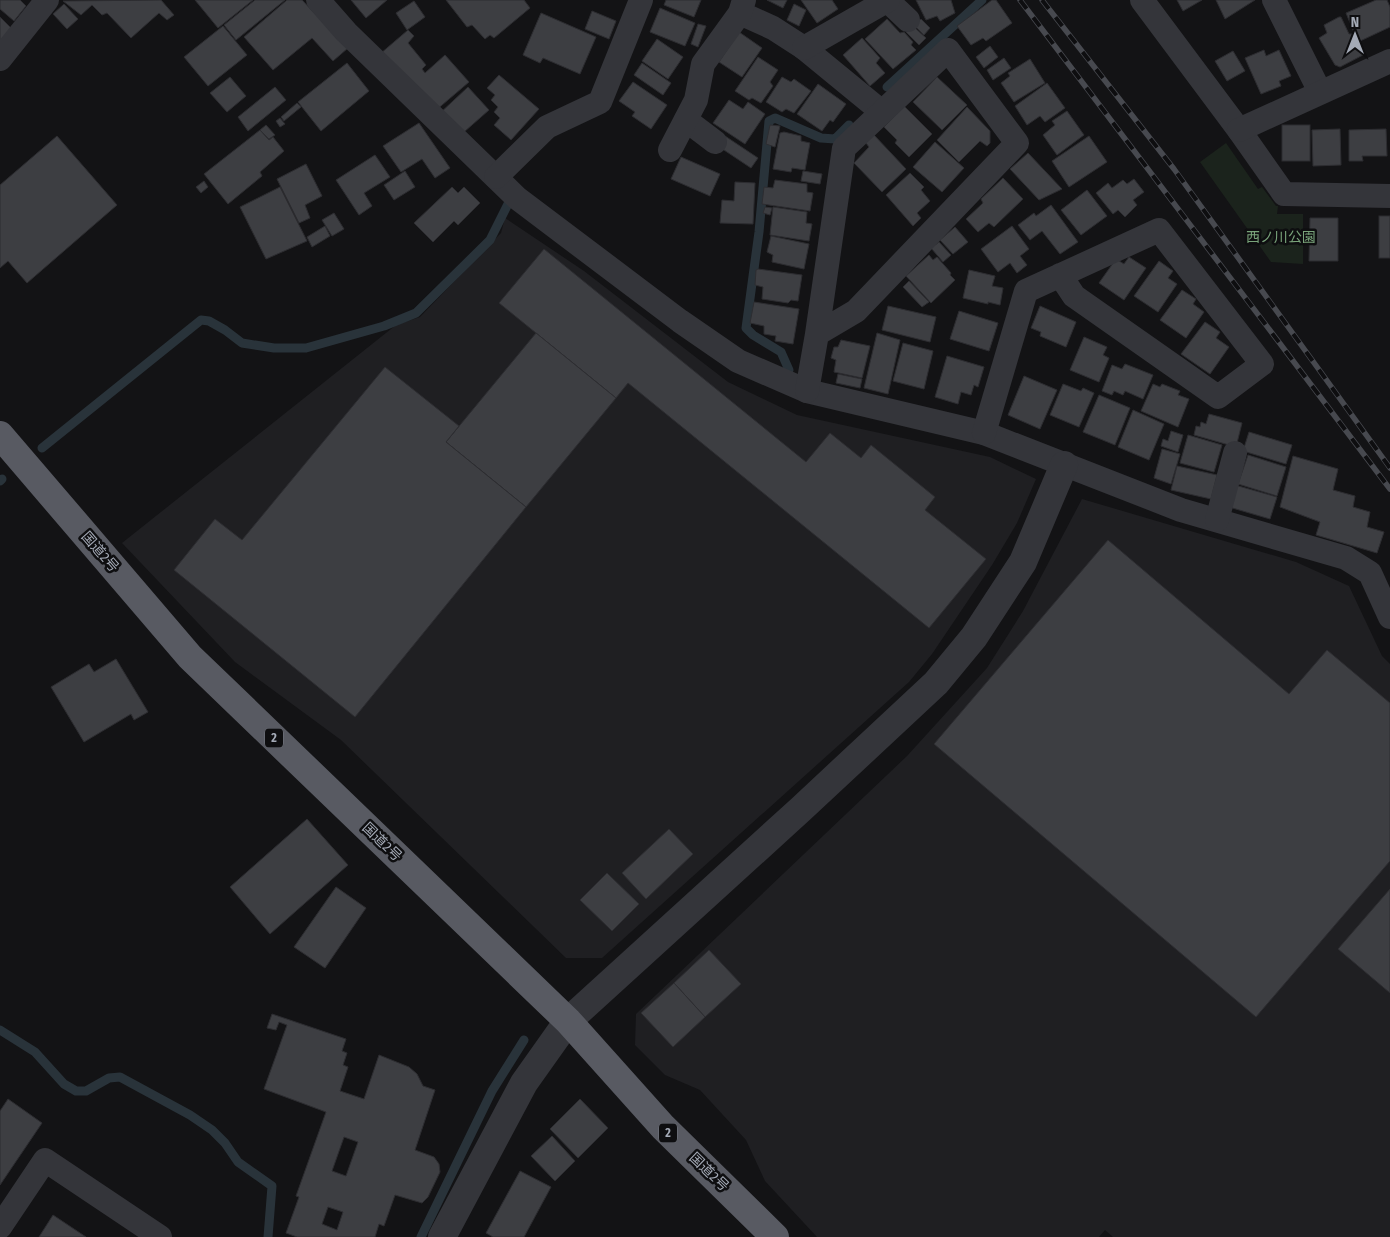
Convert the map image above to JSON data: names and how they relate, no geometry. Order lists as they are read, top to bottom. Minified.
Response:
{"streets":{"highway":["国道2号","2"]},"parks":["西ノ川公園"],"north":"top"}
